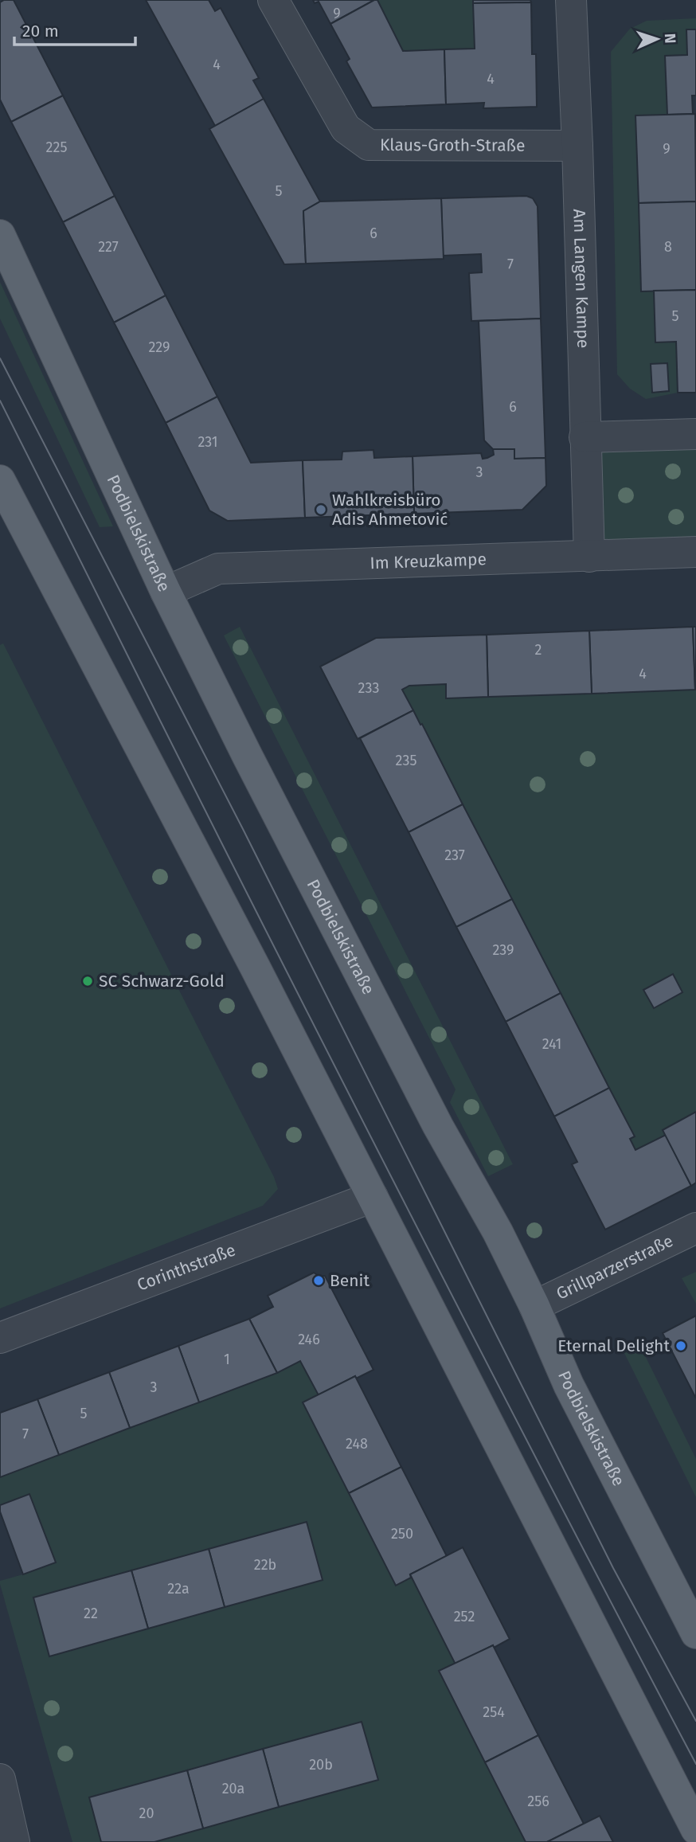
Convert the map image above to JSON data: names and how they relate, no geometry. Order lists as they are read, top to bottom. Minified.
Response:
{"streets":{"main road":["Podbielskistraße"],"street":["Klaus-Groth-Straße","Am Langen Kampe","Im Kreuzkampe","Corinthstraße","Grillparzerstraße"]},"crossings":[["Klaus-Groth-Straße","Am Langen Kampe"],["Am Langen Kampe","Im Kreuzkampe"],["Podbielskistraße","Im Kreuzkampe"],["Podbielskistraße","Grillparzerstraße"]],"places":["Wahlkreisbüro Adis Ahmetović","SC Schwarz-Gold","Benit","Eternal Delight"],"house_numbers":["9","4","4","225","9","5","6","227","8","7","5","229","6","231","3","2","4","233","235","237","239","241","246","1","3","5","7","248","250","22b","22a","22","252","254","20b","20a","256","20"],"scale_bar":"20 m","north":"right"}
